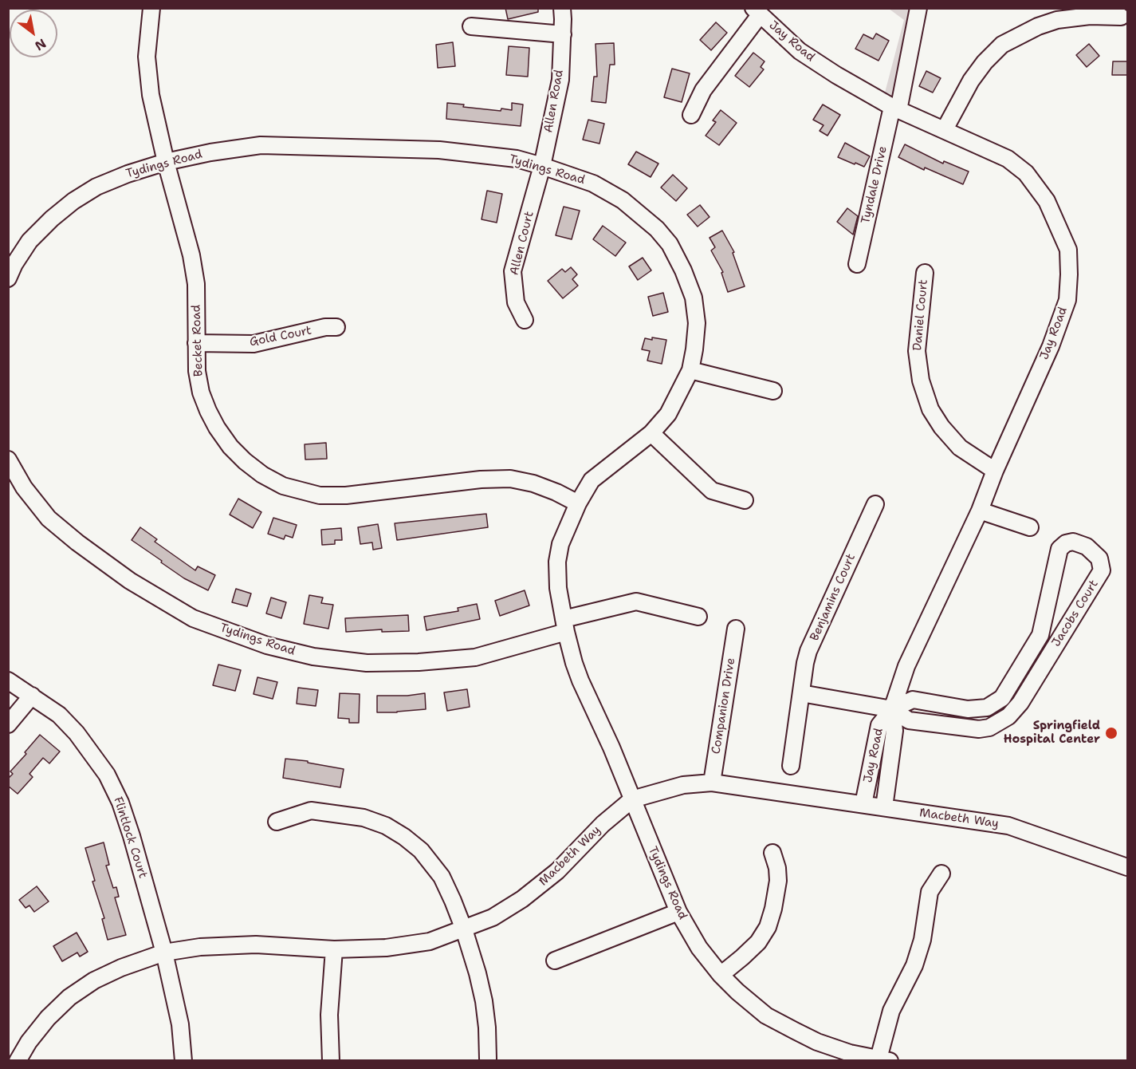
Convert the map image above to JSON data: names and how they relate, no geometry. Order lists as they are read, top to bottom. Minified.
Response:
{"streets":{"street":["Jay Road","Allen Road","Tydings Road","Tyndale Drive","Allen Court","Daniel Court","Gold Court","Becket Road","Benjamins Court","Jacobs Court","Companion Drive","Macbeth Way","Flintlock Court"]},"crossings":[["Jay Road","Tyndale Drive"],["Jay Road","Daniel Court"],["Jay Road","Jacobs Court"],["Jay Road","Macbeth Way"],["Allen Road","Tydings Road"],["Allen Road","Allen Court"],["Tydings Road","Allen Court"],["Tydings Road","Becket Road"],["Tydings Road","Macbeth Way"],["Gold Court","Becket Road"],["Companion Drive","Macbeth Way"],["Macbeth Way","Flintlock Court"]],"places":["Springfield Hospital Center"],"north":"bottom right"}
